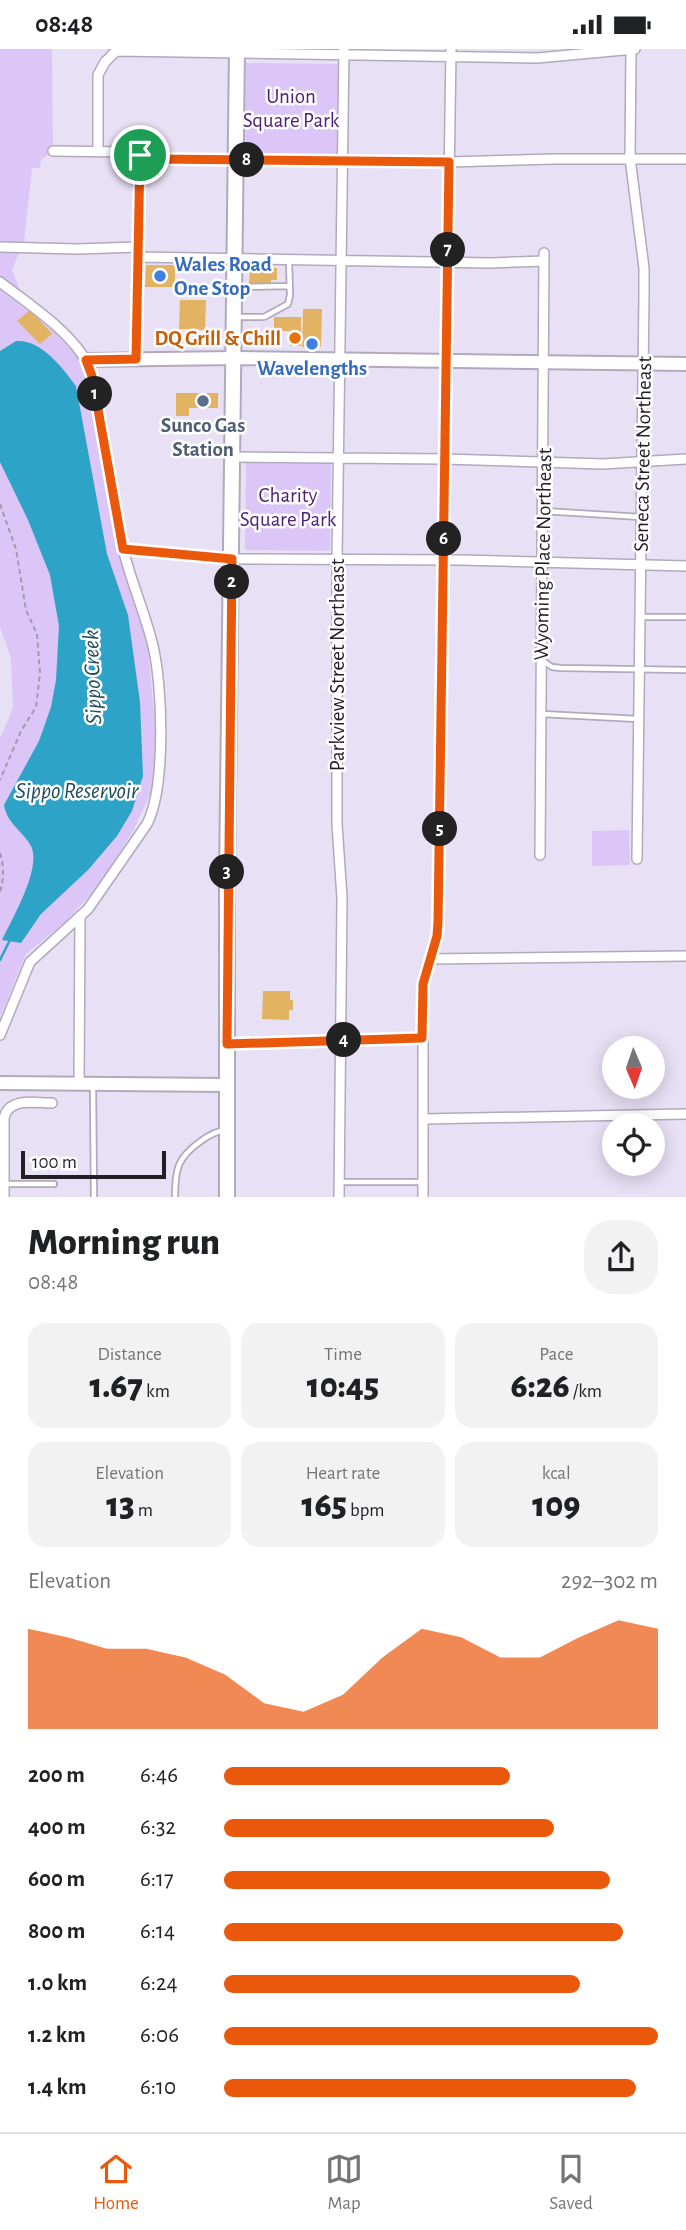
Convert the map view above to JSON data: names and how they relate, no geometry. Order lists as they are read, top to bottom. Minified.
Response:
{"streets":{"street":["Seneca Street Northeast","Wyoming Place Northeast","Parkview Street Northeast"]},"water":["Sippo Creek","Sippo Reservoir"],"parks":["Union Square Park","Charity Square Park"],"places":["Wales Road One Stop","DQ Grill & Chill","Wavelengths","Sunco Gas Station"],"scale_bar":"100 m","north":"bottom","page":{"status":"08:48","pins":["8","7","1","6","2","5","3","4"],"scale":"100 m","heading":["Morning run","08:48"],"stats":[["Distance","1.67 km"],["Time","10:45"],["Pace","6:26 /km"],["Elevation","13 m"],["Heart rate","165 bpm"],["kcal","109"]],"chart":["Elevation","292–302 m"],"list":[{"name":"200 m","note":"6:46"},{"name":"400 m","note":"6:32"},{"name":"600 m","note":"6:17"},{"name":"800 m","note":"6:14"},{"name":"1.0 km","note":"6:24"},{"name":"1.2 km","note":"6:06"},{"name":"1.4 km","note":"6:10"}],"tabs":["Home","Map","Saved"]}}
